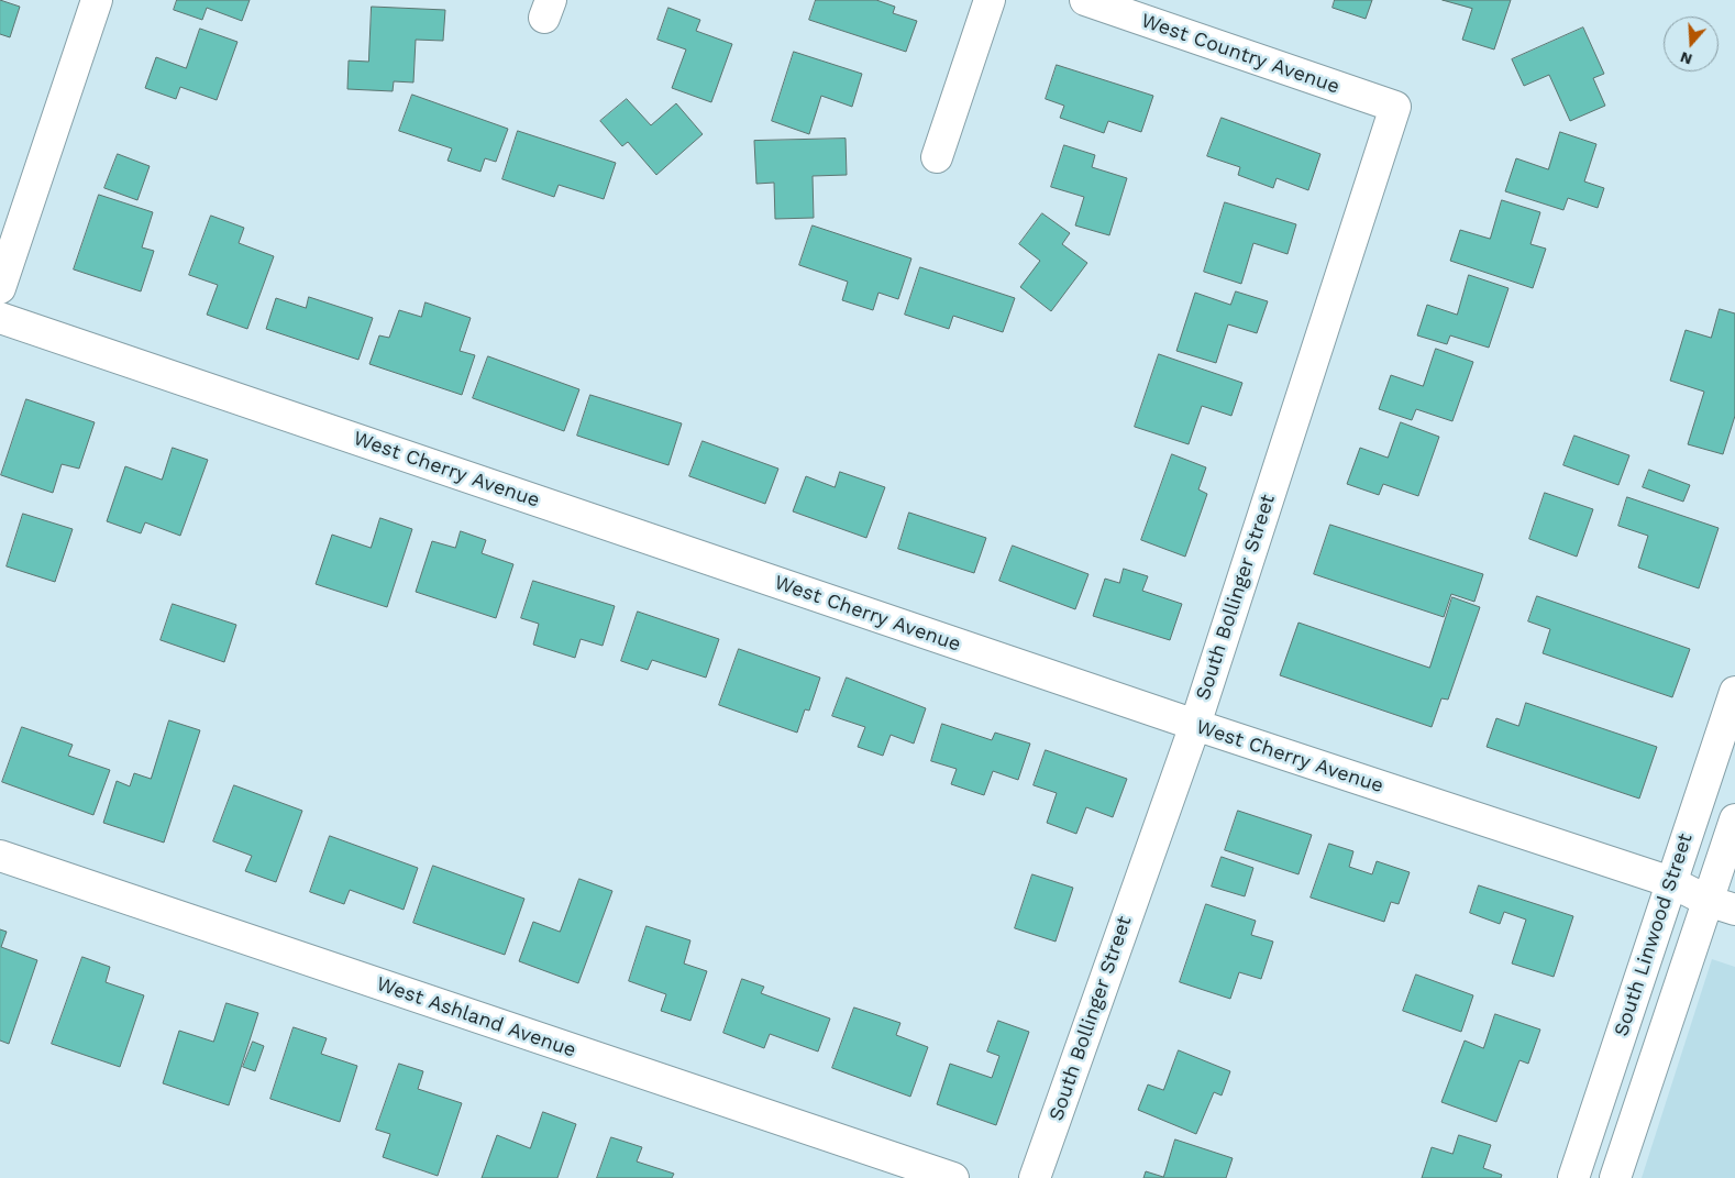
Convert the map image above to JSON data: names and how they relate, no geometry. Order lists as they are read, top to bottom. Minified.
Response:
{"streets":{"street":["West Country Avenue","West Cherry Avenue","South Bollinger Street","South Linwood Street","West Ashland Avenue"]},"crossings":[["West Country Avenue","South Bollinger Street"],["West Cherry Avenue","South Bollinger Street"],["West Cherry Avenue","South Linwood Street"]],"north":"bottom"}
